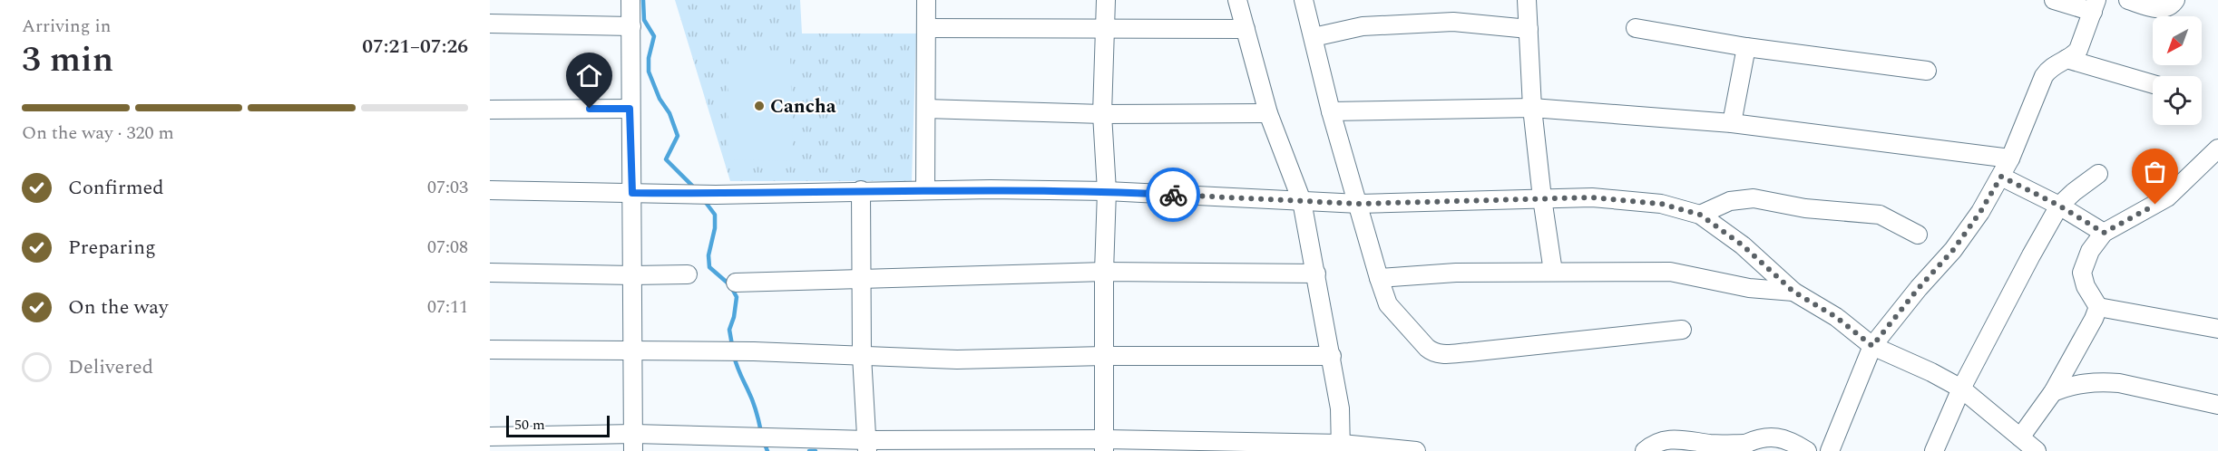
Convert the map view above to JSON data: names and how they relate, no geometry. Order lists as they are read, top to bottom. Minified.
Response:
{"places":["Cancha"],"scale_bar":"50 m","north":"bottom left","page":{"heading":["3 min","Arriving in","07:21–07:26"],"bar":"On the way · 320 m","list":[["Confirmed","07:03"],["Preparing","07:08"],["On the way","07:11"],"Delivered"],"scale":"50 m"}}
